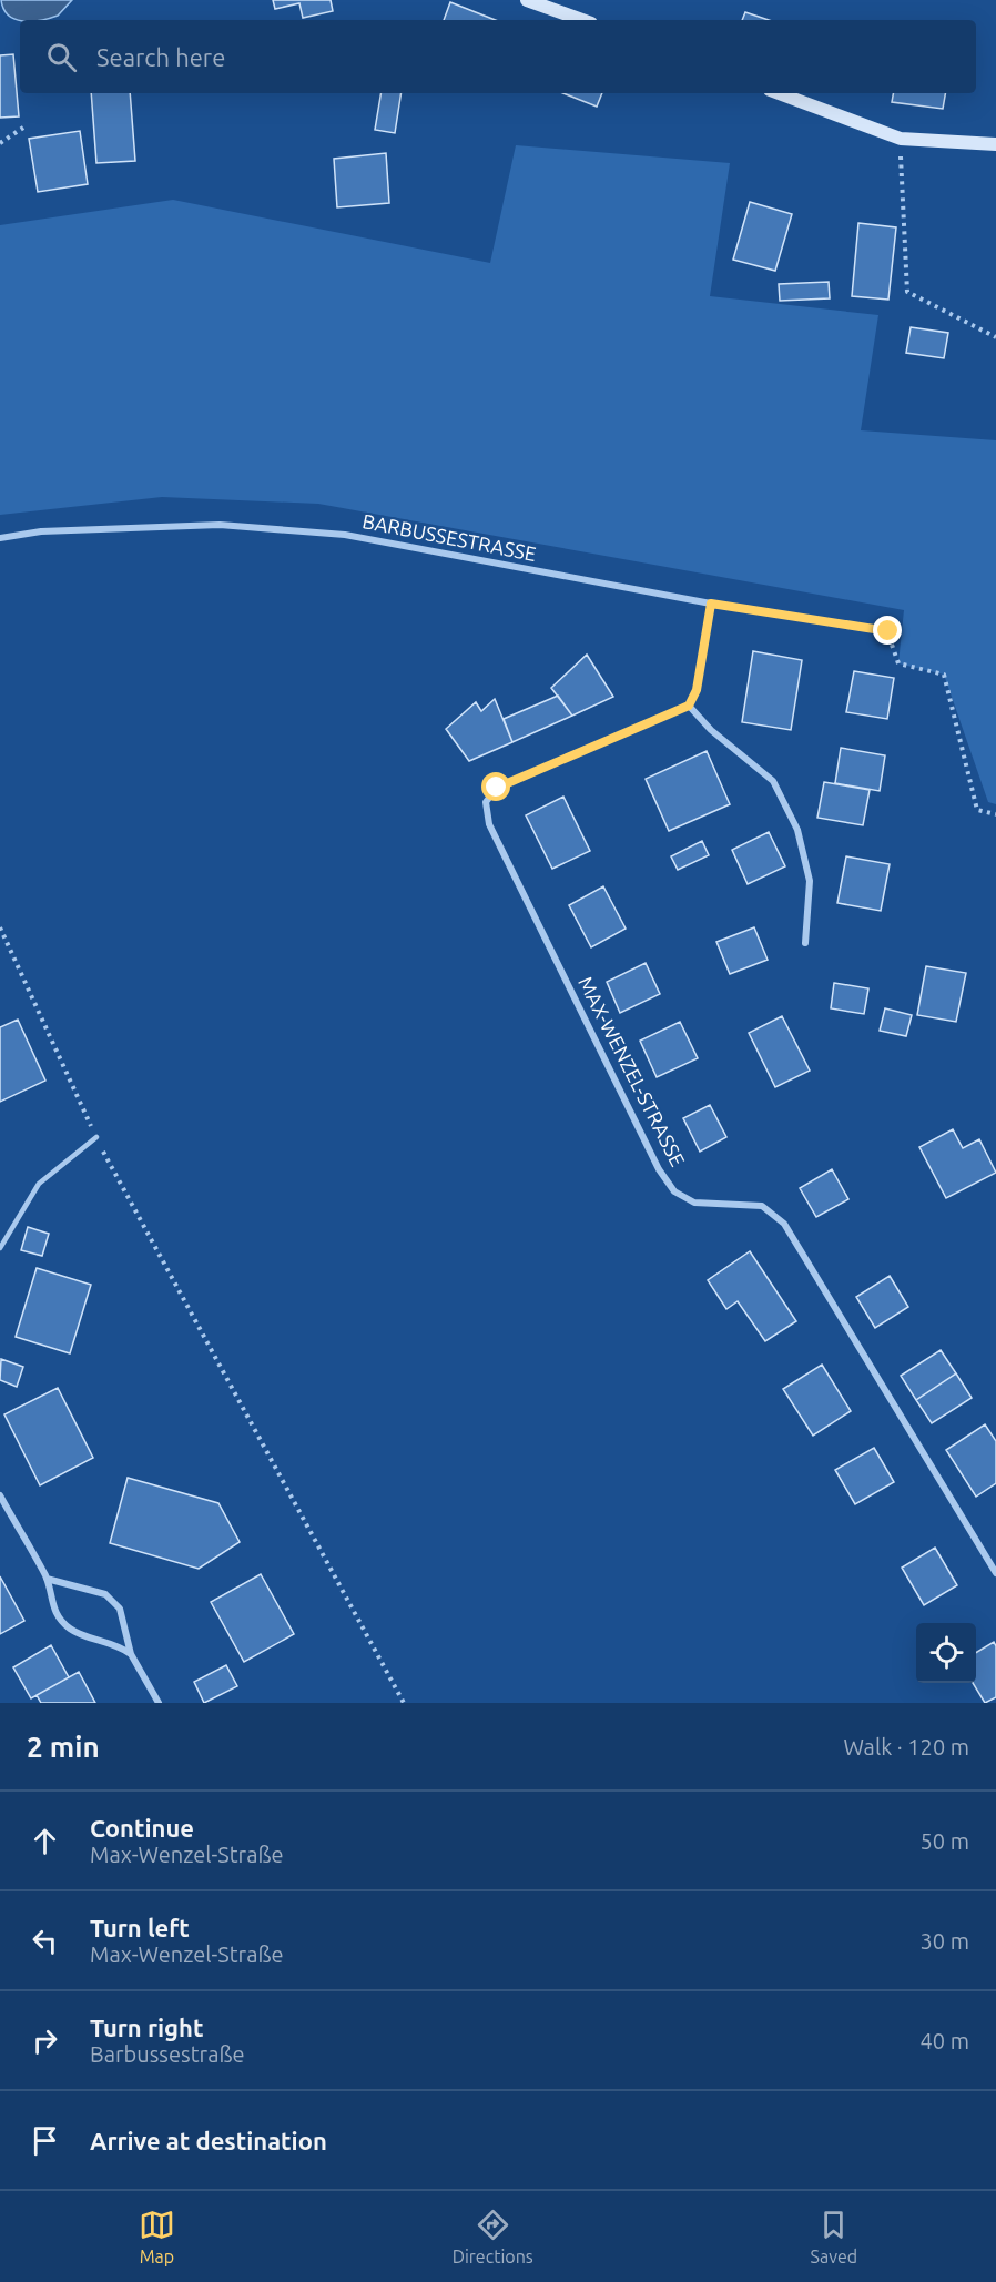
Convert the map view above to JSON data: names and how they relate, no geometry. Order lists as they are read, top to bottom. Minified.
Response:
{"streets":{"street":["BARBUSSESTRASSE","MAX-WENZEL-STRASSE"]},"page":{"search":"Search here","heading":["2 min","Walk · 120 m"],"list":[["Continue","Max-Wenzel-Straße","50 m"],["Turn left","Max-Wenzel-Straße","30 m"],["Turn right","Barbussestraße","40 m"],"Arrive at destination"],"nav":["Map","Directions","Saved"]}}
